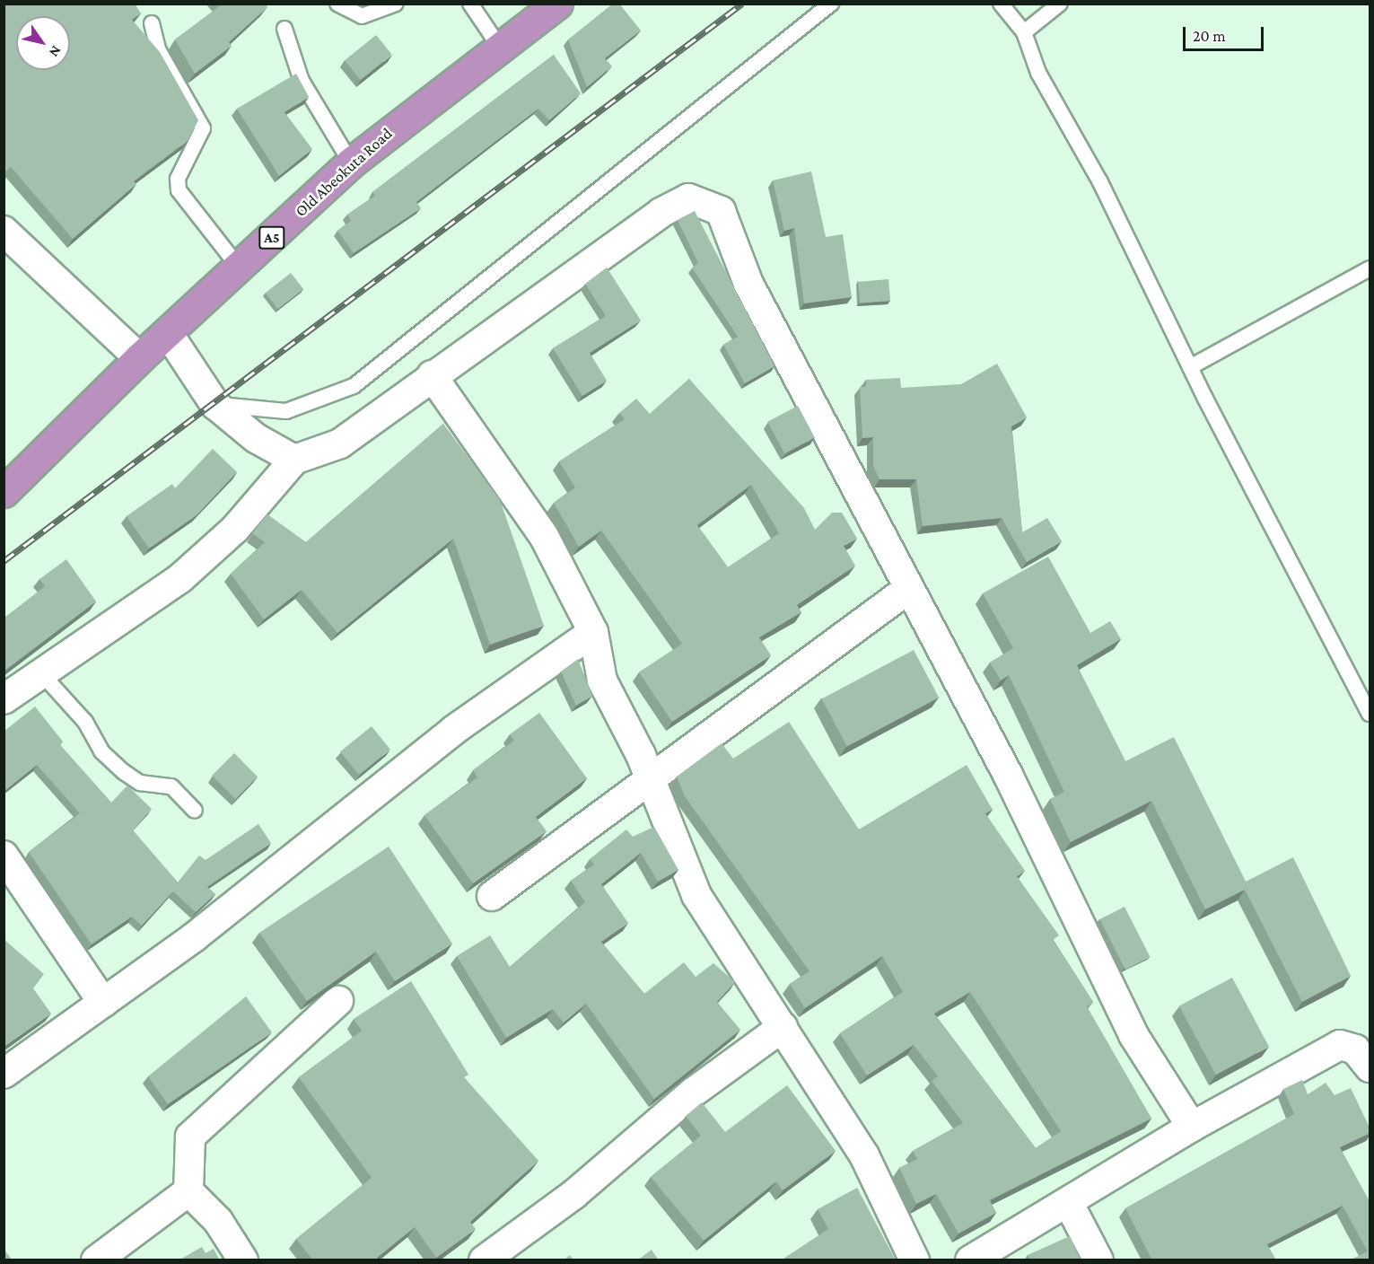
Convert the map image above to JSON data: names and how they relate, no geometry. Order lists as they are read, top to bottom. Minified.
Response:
{"streets":{"highway":["Old Abeokuta Road","A5"]},"scale_bar":"20 m","north":"bottom right"}
